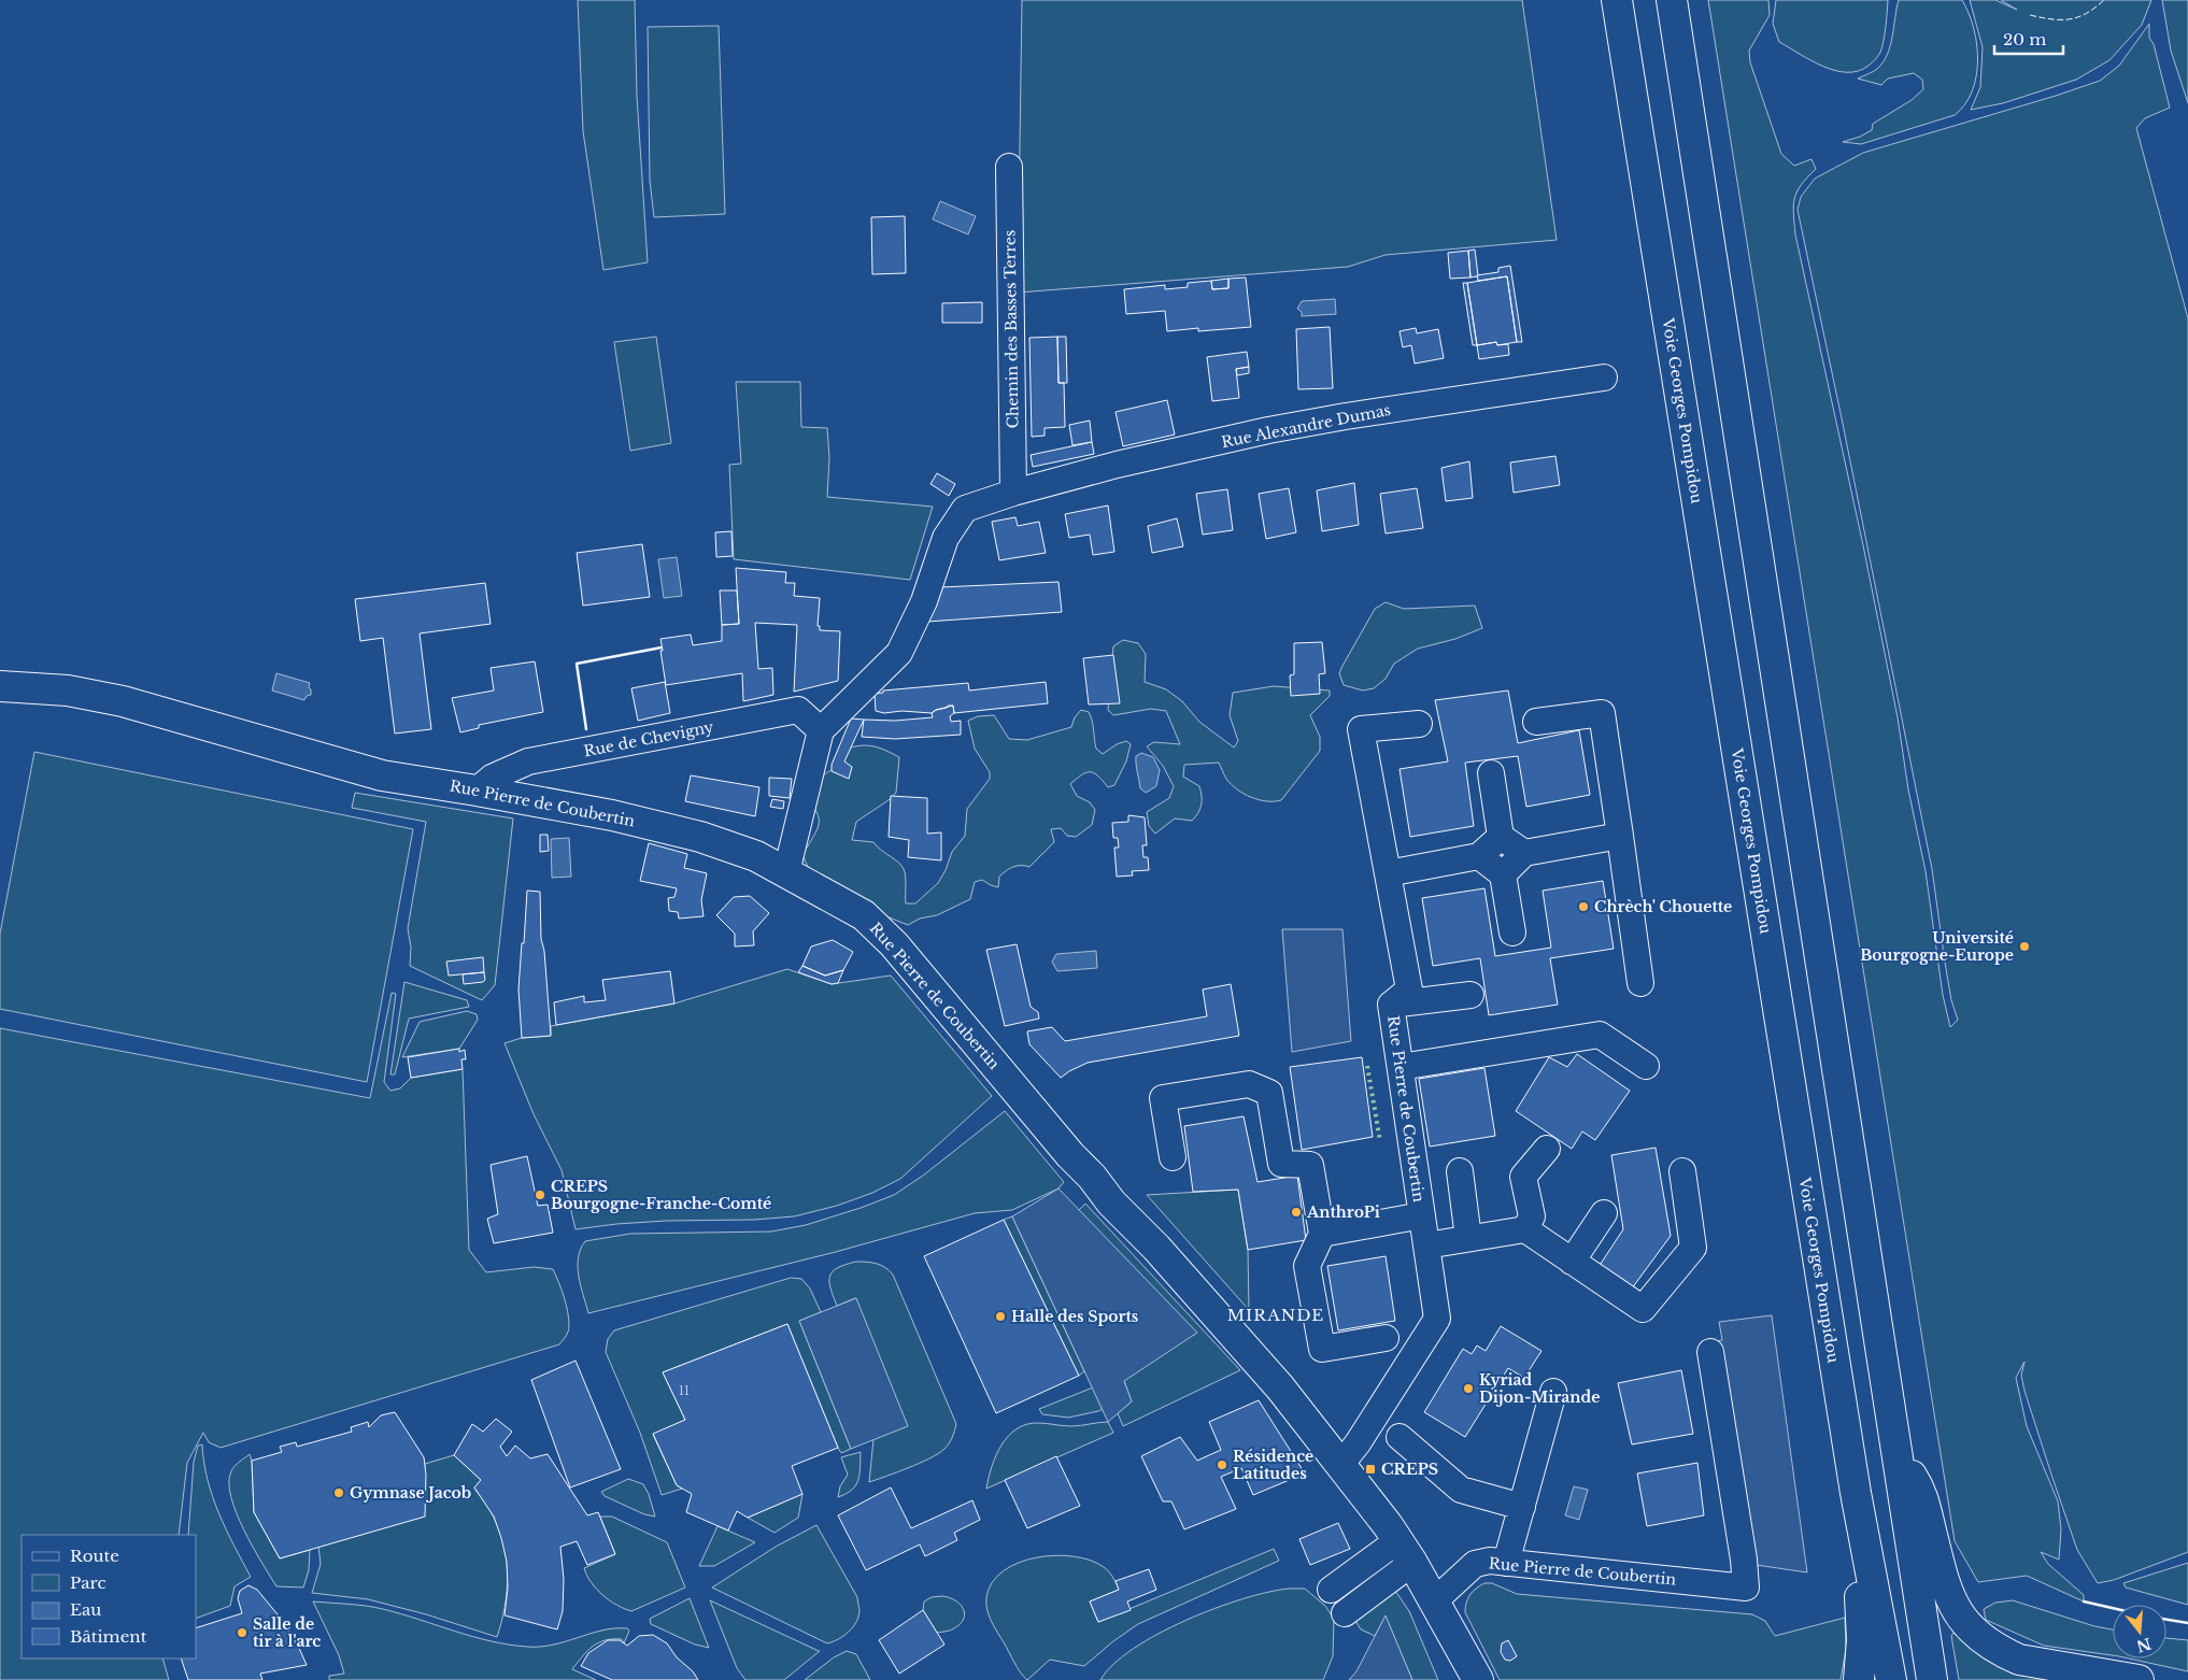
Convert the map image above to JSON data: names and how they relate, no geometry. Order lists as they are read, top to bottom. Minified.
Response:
{"streets":{"main road":["Voie Georges Pompidou","Rue Pierre de Coubertin"],"street":["Chemin des Basses Terres","Rue Alexandre Dumas","Rue de Chevigny"]},"crossings":[["Chemin des Basses Terres","Rue Alexandre Dumas"],["Rue Alexandre Dumas","Rue de Chevigny"],["Rue de Chevigny","Rue Pierre de Coubertin"]],"districts":["MIRANDE"],"places":{"other":["Chrèch' Chouette","Université Bourgogne-Europe","CREPS Bourgogne-Franche-Comté","AnthroPi","Halle des Sports","Kyriad Dijon-Mirande","Résidence Latitudes","Gymnase Jacob","Salle de tir à l'arc"],"transit":["CREPS"]},"house_numbers":["11"],"legend":["Route","Parc","Eau","Bâtiment"],"scale_bar":"20 m","north":"bottom"}
